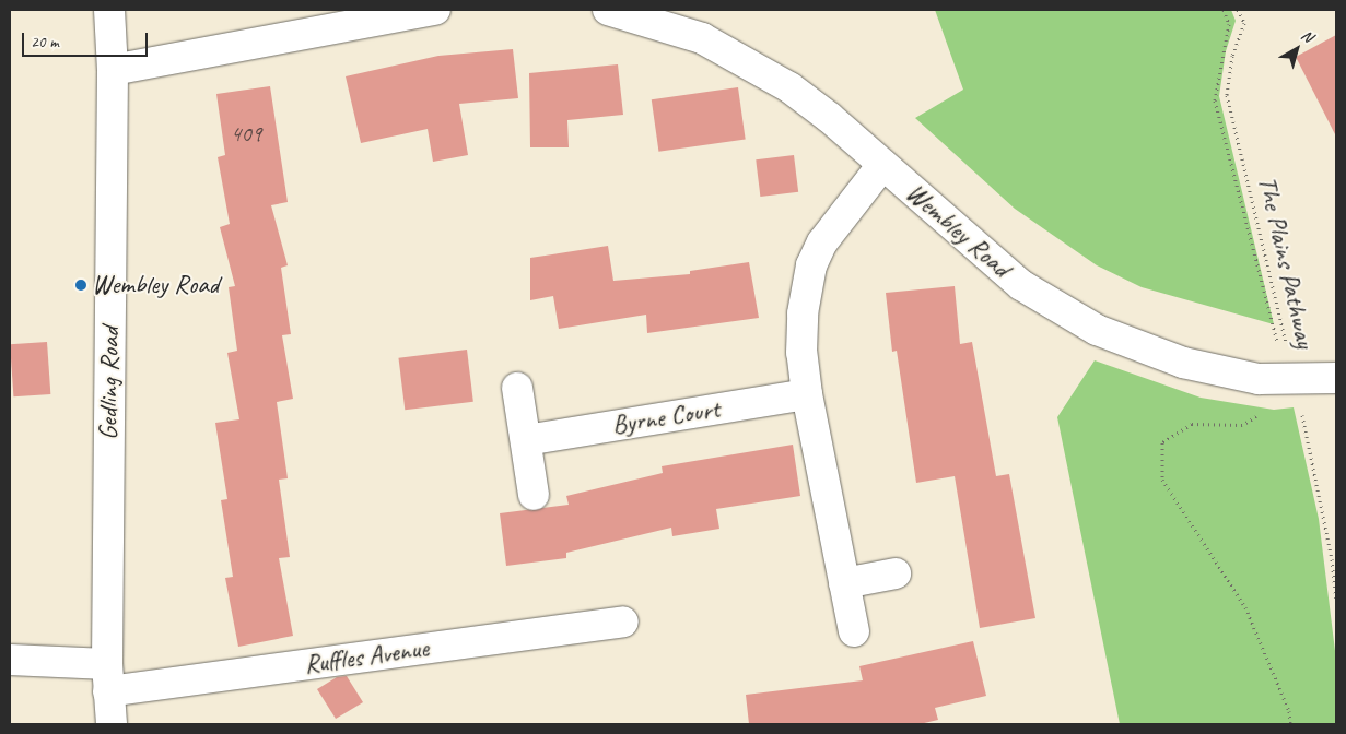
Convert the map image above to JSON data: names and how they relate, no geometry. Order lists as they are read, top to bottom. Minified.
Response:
{"streets":{"street":["Wembley Road","Gedling Road","Byrne Court","Ruffles Avenue"],"path":["The Plains Pathway"]},"crossings":[["Gedling Road","Ruffles Avenue"]],"places":["Wembley Road"],"house_numbers":["409"],"scale_bar":"20 m","north":"top right"}
